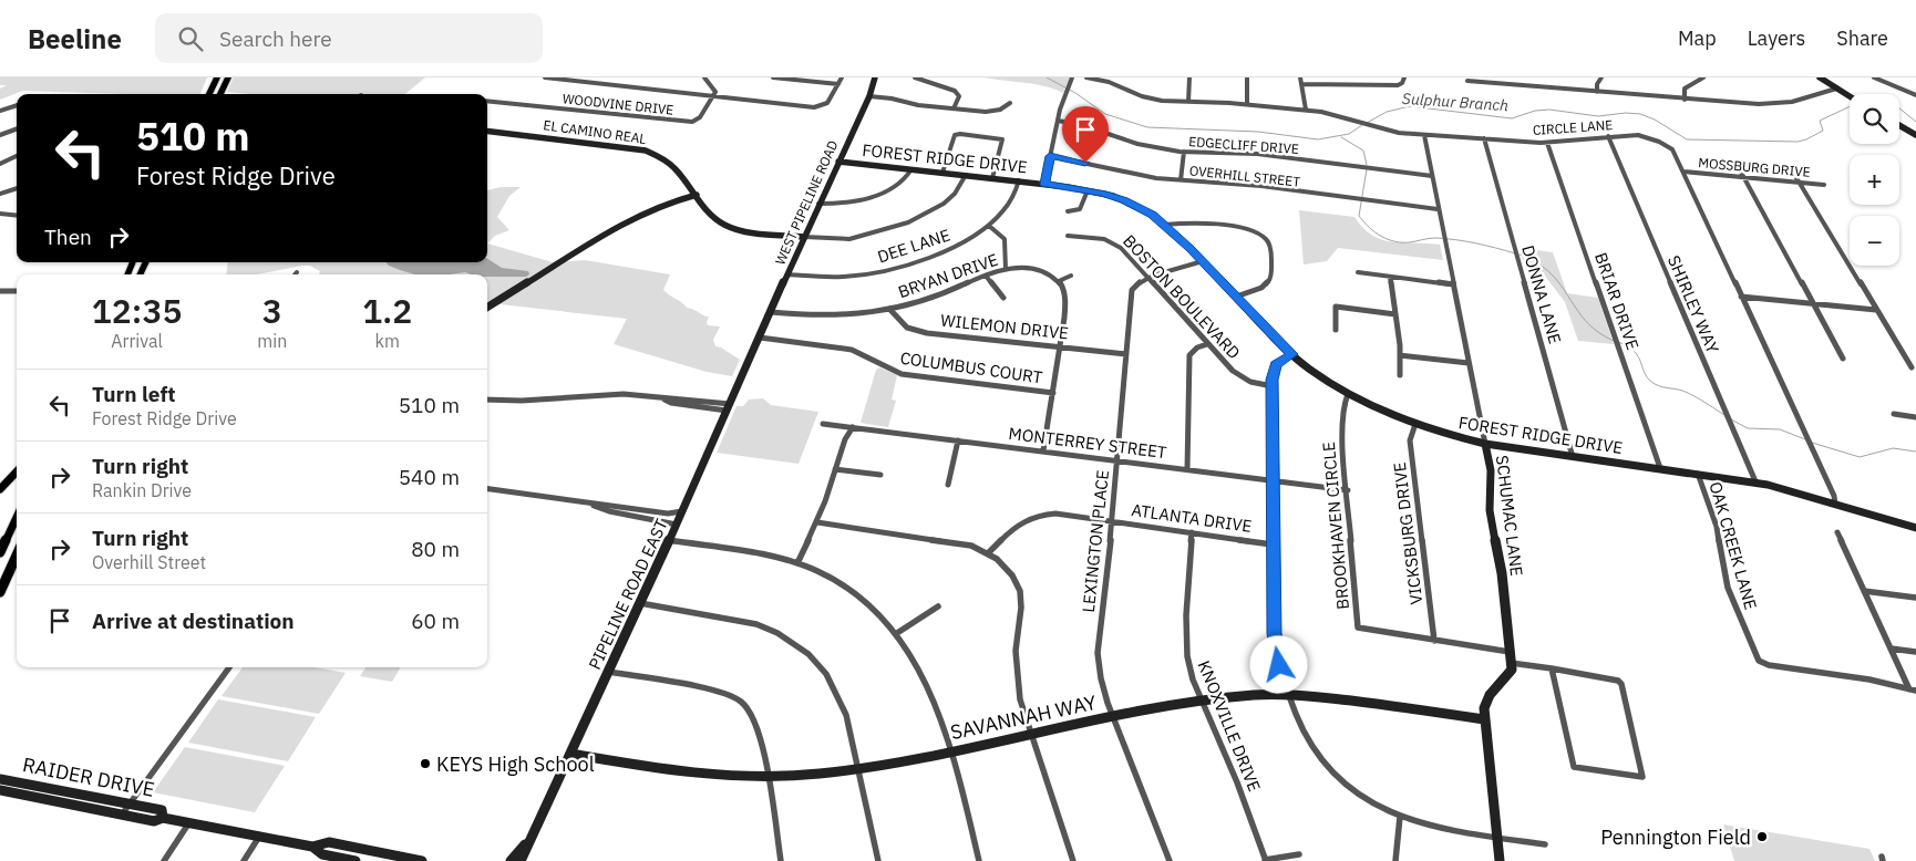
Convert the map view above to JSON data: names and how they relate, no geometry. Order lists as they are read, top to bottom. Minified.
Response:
{"streets":{"main road":["EL CAMINO REAL","FOREST RIDGE DRIVE","WEST PIPELINE ROAD","SCHUMAC LANE","PIPELINE ROAD EAST","SAVANNAH WAY","RAIDER DRIVE"],"street":["WOODVINE DRIVE","CIRCLE LANE","EDGECLIFF DRIVE","MOSSBURG DRIVE","OVERHILL STREET","DEE LANE","BRYAN DRIVE","DONNA LANE","BOSTON BOULEVARD","BRIAR DRIVE","SHIRLEY WAY","WILEMON DRIVE","COLUMBUS COURT","MONTERREY STREET","ATLANTA DRIVE","BROOKHAVEN CIRCLE","VICKSBURG DRIVE","LEXINGTON PLACE","OAK CREEK LANE","KNOXVILLE DRIVE"]},"crossings":[["CIRCLE LANE","FOREST RIDGE DRIVE"],["CIRCLE LANE","MOSSBURG DRIVE"],["CIRCLE LANE","DONNA LANE"],["CIRCLE LANE","BRIAR DRIVE"],["CIRCLE LANE","SHIRLEY WAY"],["CIRCLE LANE","SCHUMAC LANE"],["EL CAMINO REAL","WEST PIPELINE ROAD"],["EDGECLIFF DRIVE","SCHUMAC LANE"],["FOREST RIDGE DRIVE","WEST PIPELINE ROAD"],["FOREST RIDGE DRIVE","DEE LANE"],["FOREST RIDGE DRIVE","DONNA LANE"],["FOREST RIDGE DRIVE","BRIAR DRIVE"],["FOREST RIDGE DRIVE","SHIRLEY WAY"],["FOREST RIDGE DRIVE","SCHUMAC LANE"],["FOREST RIDGE DRIVE","BROOKHAVEN CIRCLE"],["FOREST RIDGE DRIVE","VICKSBURG DRIVE"],["FOREST RIDGE DRIVE","LEXINGTON PLACE"],["FOREST RIDGE DRIVE","OAK CREEK LANE"],["OVERHILL STREET","SCHUMAC LANE"],["WEST PIPELINE ROAD","DEE LANE"],["WEST PIPELINE ROAD","BRYAN DRIVE"],["WEST PIPELINE ROAD","COLUMBUS COURT"],["WEST PIPELINE ROAD","PIPELINE ROAD EAST"],["BRYAN DRIVE","WILEMON DRIVE"],["BOSTON BOULEVARD","LEXINGTON PLACE"],["WILEMON DRIVE","LEXINGTON PLACE"],["COLUMBUS COURT","PIPELINE ROAD EAST"],["MONTERREY STREET","BROOKHAVEN CIRCLE"],["MONTERREY STREET","LEXINGTON PLACE"],["ATLANTA DRIVE","LEXINGTON PLACE"],["ATLANTA DRIVE","KNOXVILLE DRIVE"],["BROOKHAVEN CIRCLE","VICKSBURG DRIVE"],["LEXINGTON PLACE","SAVANNAH WAY"],["PIPELINE ROAD EAST","SAVANNAH WAY"],["SAVANNAH WAY","KNOXVILLE DRIVE"]],"water":["Sulphur Branch"],"places":["KEYS High School","Pennington Field"],"page":{"header":"Beeline","search":"Search here","nav":["Map","Layers","Share"],"map_buttons":["+","−"],"turn":["510 m","Forest Ridge Drive"],"then":"Then","eta":["12:35","Arrival","3","min","1.2","km"],"list":[{"name":"Turn left","note":"Forest Ridge Drive","value":"510 m"},{"name":"Turn right","note":"Rankin Drive","value":"540 m"},{"name":"Turn right","note":"Overhill Street","value":"80 m"},{"name":"Arrive at destination","value":"60 m"}]}}
